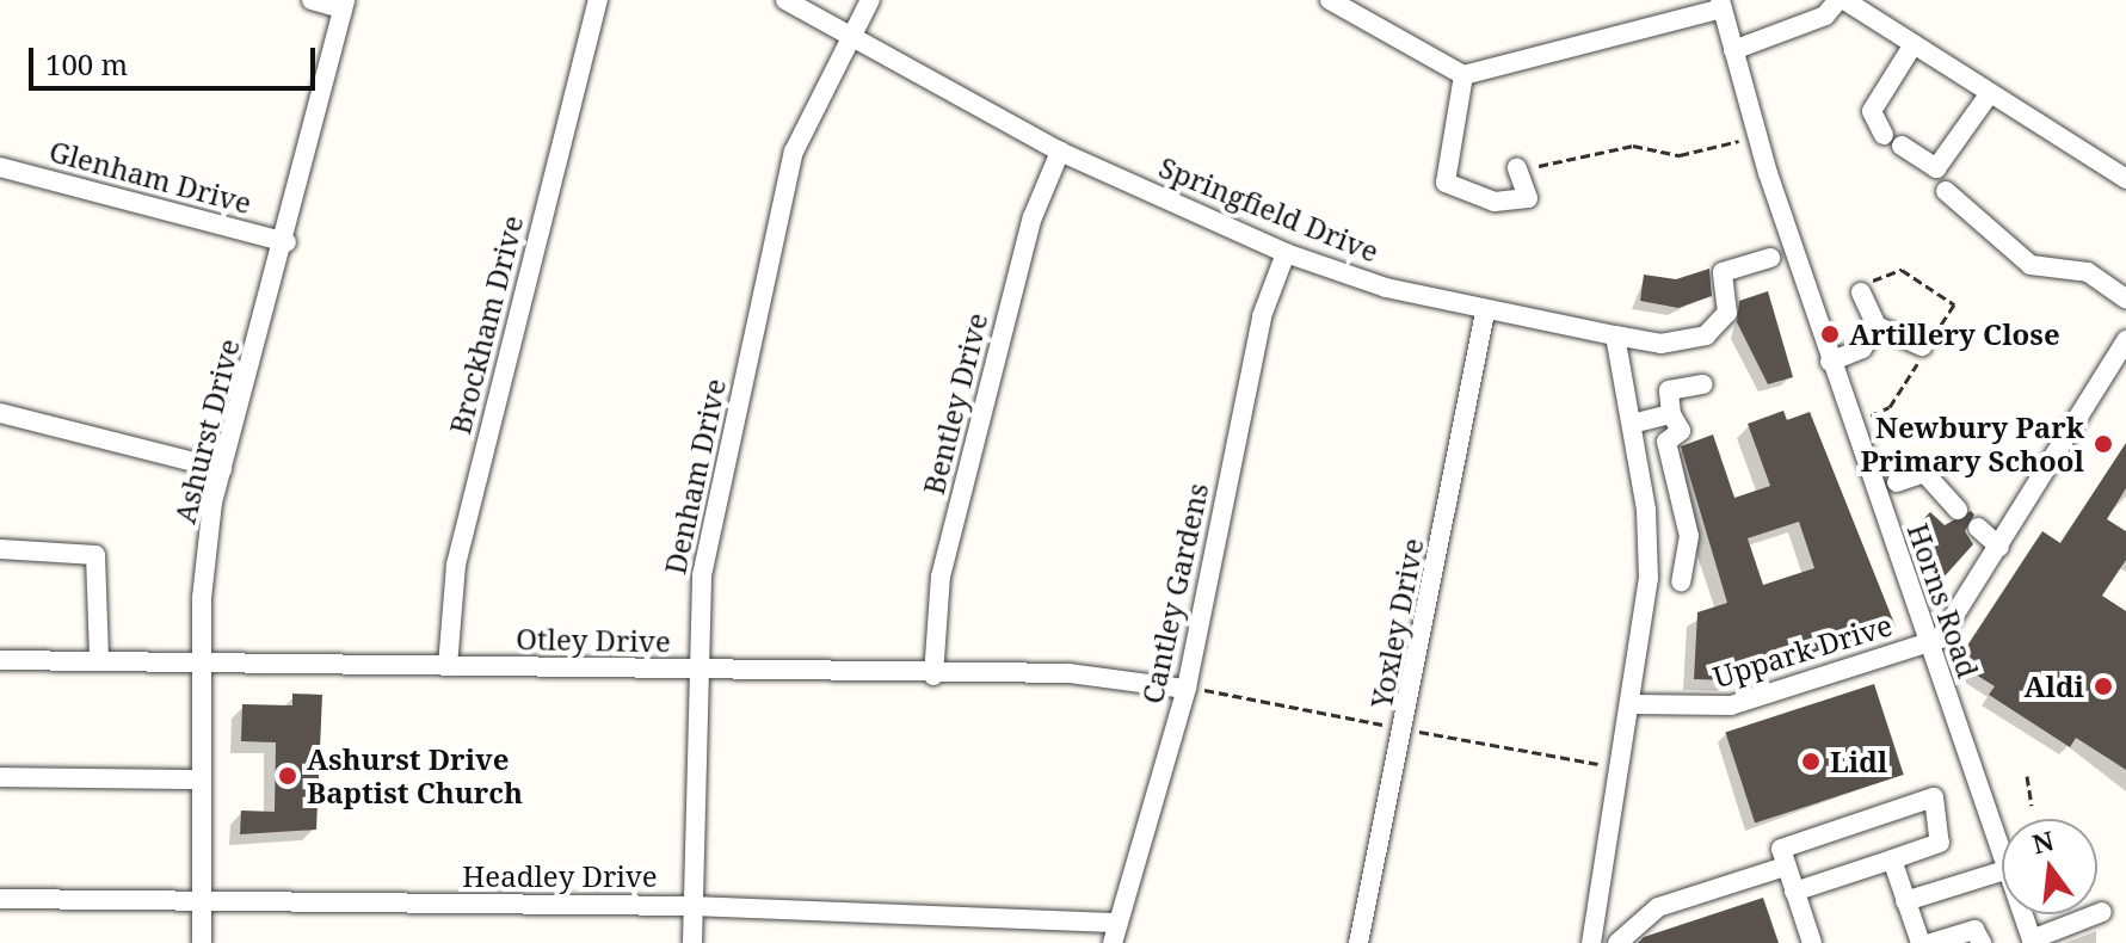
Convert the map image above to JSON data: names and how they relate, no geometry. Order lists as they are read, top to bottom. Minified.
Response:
{"streets":{"street":["Glenham Drive","Springfield Drive","Brockham Drive","Bentley Drive","Ashurst Drive","Denham Drive","Cantley Gardens","Horns Road","Yoxley Drive","Otley Drive","Uppark Drive","Headley Drive"]},"crossings":[["Glenham Drive","Ashurst Drive"],["Springfield Drive","Bentley Drive"],["Springfield Drive","Denham Drive"],["Springfield Drive","Cantley Gardens"],["Springfield Drive","Yoxley Drive"],["Brockham Drive","Otley Drive"],["Bentley Drive","Otley Drive"],["Ashurst Drive","Otley Drive"],["Ashurst Drive","Headley Drive"],["Denham Drive","Otley Drive"],["Denham Drive","Headley Drive"],["Cantley Gardens","Otley Drive"],["Cantley Gardens","Headley Drive"],["Horns Road","Uppark Drive"]],"places":["Artillery Close","Newbury Park Primary School","Aldi","Lidl","Ashurst Drive Baptist Church"],"scale_bar":"100 m","north":"top"}
